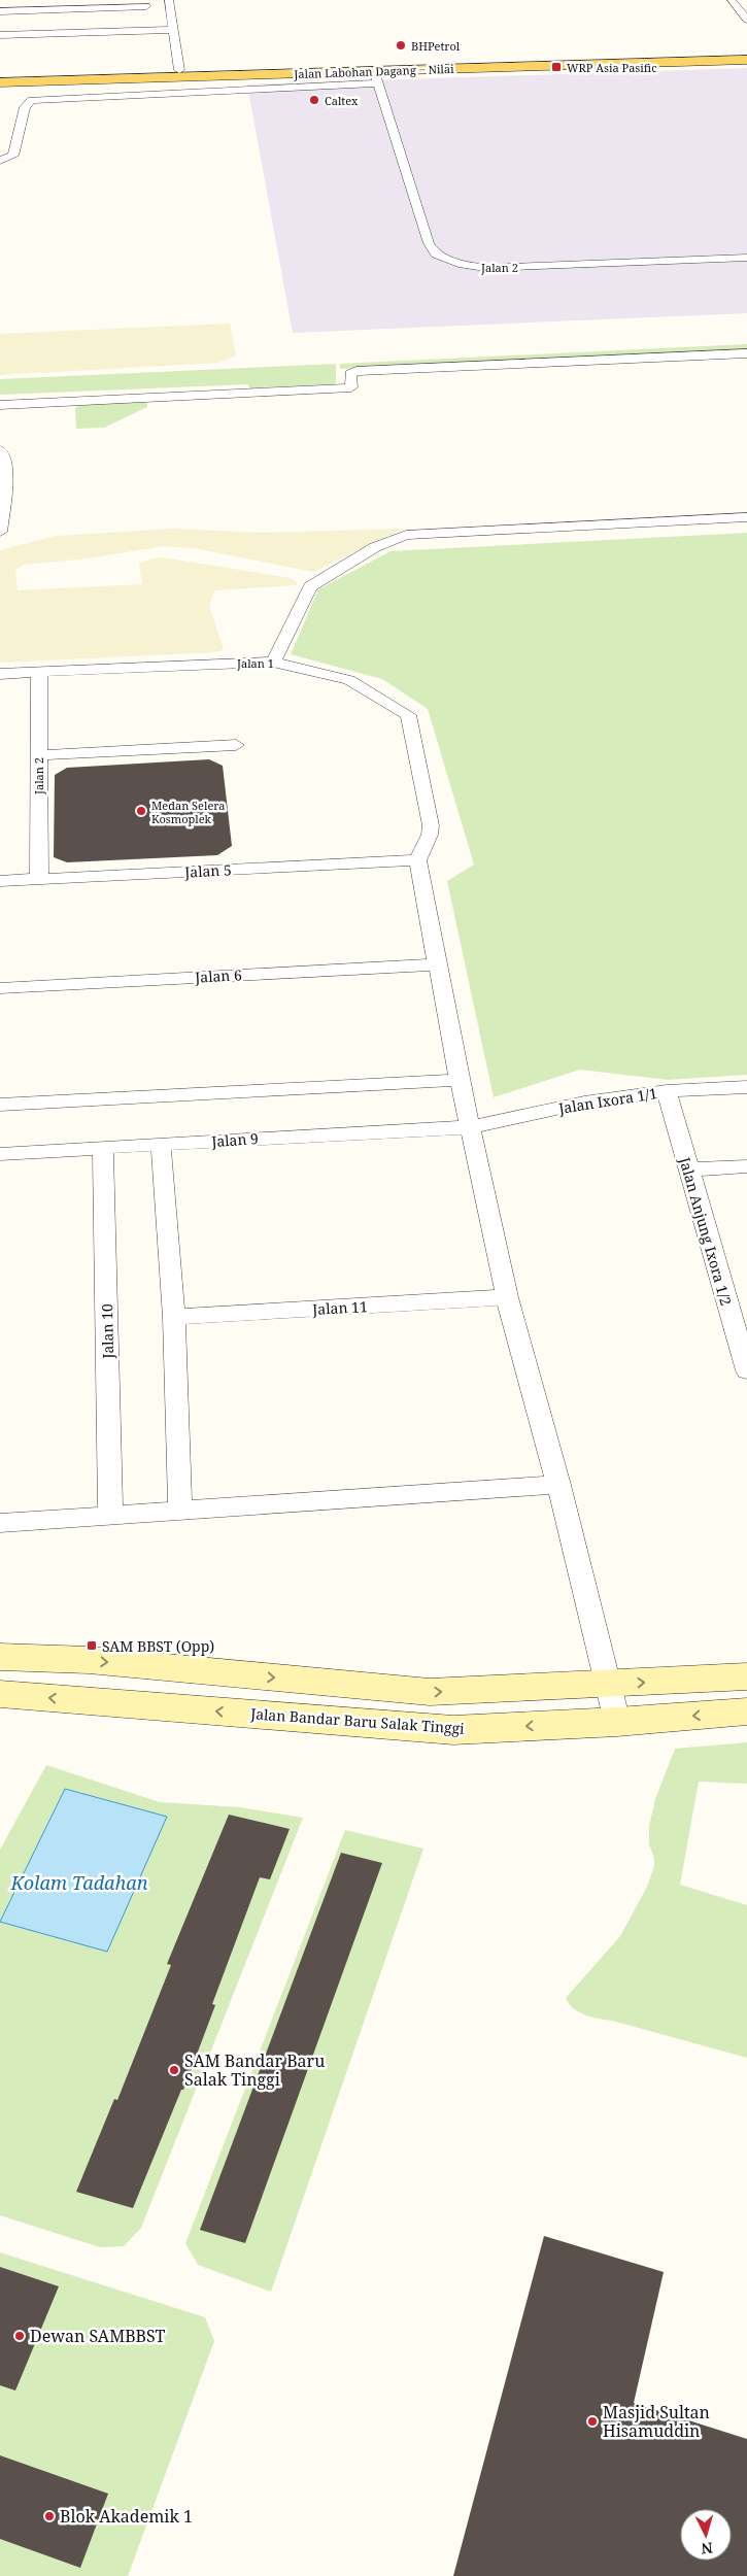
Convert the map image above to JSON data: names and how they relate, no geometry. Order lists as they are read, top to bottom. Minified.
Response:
{"streets":{"main road":["Jalan Labohan Dagang ‒ Nilai","Jalan Bandar Baru Salak Tinggi"],"street":["Jalan 2","Jalan 1","Jalan 5","Jalan 6","Jalan Ixora 1/1","Jalan 9","Jalan Anjung Ixora 1/2","Jalan 11","Jalan 10"]},"crossings":[["Jalan 2","Jalan 1"],["Jalan 2","Jalan 5"],["Jalan 1","Jalan 5"],["Jalan Ixora 1/1","Jalan 9"],["Jalan Ixora 1/1","Jalan Anjung Ixora 1/2"],["Jalan 9","Jalan 10"]],"water":["Kolam Tadahan"],"places":{"other":["BHPetrol","Caltex","Medan Selera Kosmoplek","SAM Bandar Baru Salak Tinggi","Dewan SAMBBST","Masjid Sultan Hisamuddin","Blok Akademik 1"],"transit":["WRP Asia Pasific","SAM BBST (Opp)"]},"north":"bottom"}
